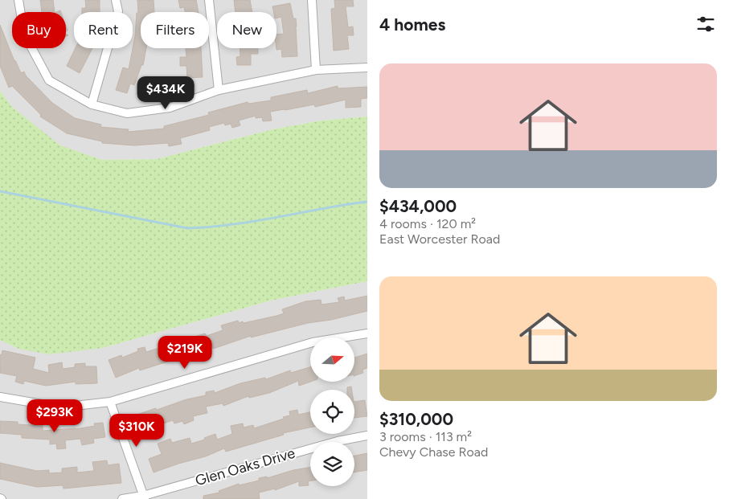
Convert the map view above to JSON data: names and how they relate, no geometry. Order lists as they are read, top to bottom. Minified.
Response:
{"streets":{"street":["Glen Oaks Drive"]},"north":"right","page":{"heading":"4 homes","chip":["Buy","Rent","Filters","New"],"list":[{"name":"$434,000","note":"4 rooms · 120 m² · East Worcester Road"},{"name":"$310,000","note":"3 rooms · 113 m² · Chevy Chase Road"}],"price":["$434K","$219K","$293K","$310K"]}}
